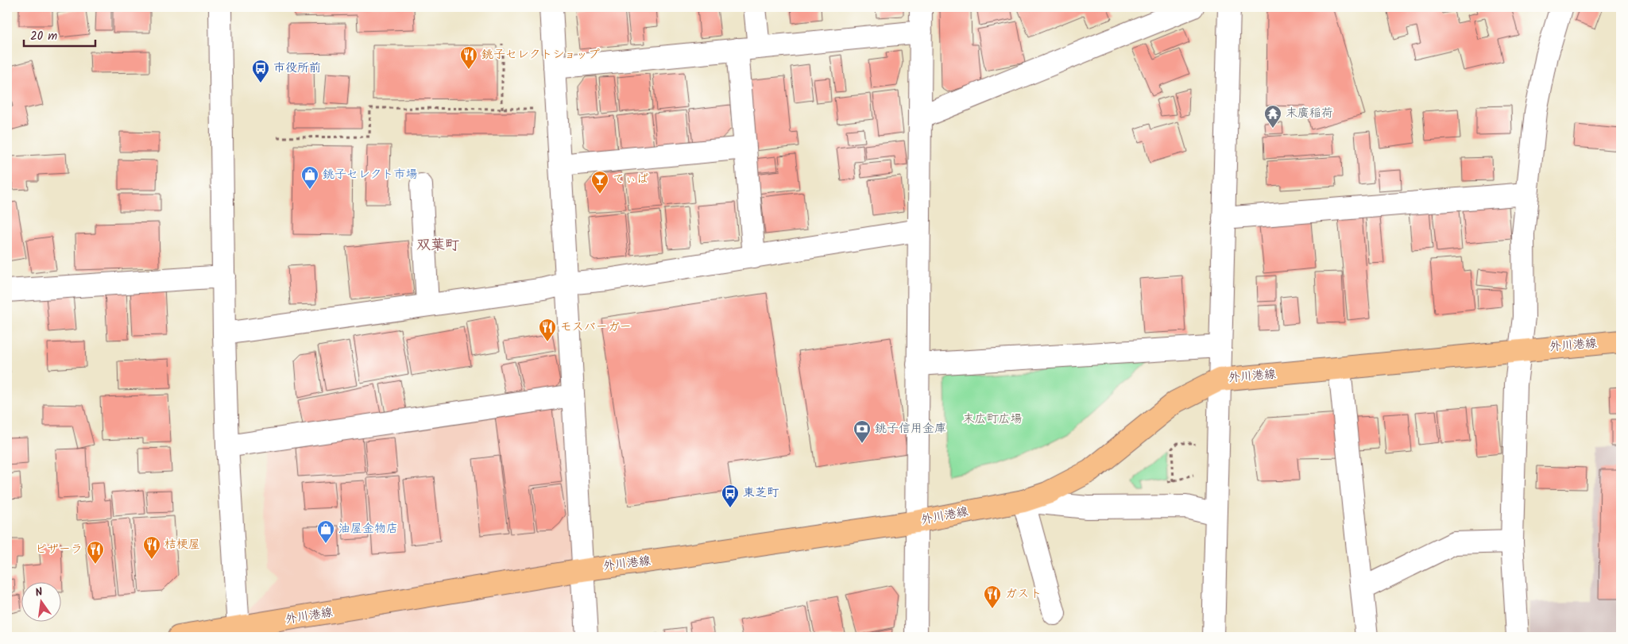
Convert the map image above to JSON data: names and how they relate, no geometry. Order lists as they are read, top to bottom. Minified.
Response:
{"streets":{"main road":["外川港線"]},"districts":["双葉町"],"parks":["末広町広場"],"places":{"restaurant":["銚子セレクトショップ","モスバーガー","桔梗屋","ピザーラ","ガスト"],"bus stop":["市役所前","東芝町"],"temple":["末廣稲荷"],"shop":["銚子セレクト市場","油屋金物店"],"bar":["てぃぱ"],"bank":["銚子信用金庫"]},"scale_bar":"20 m","north":"top"}
